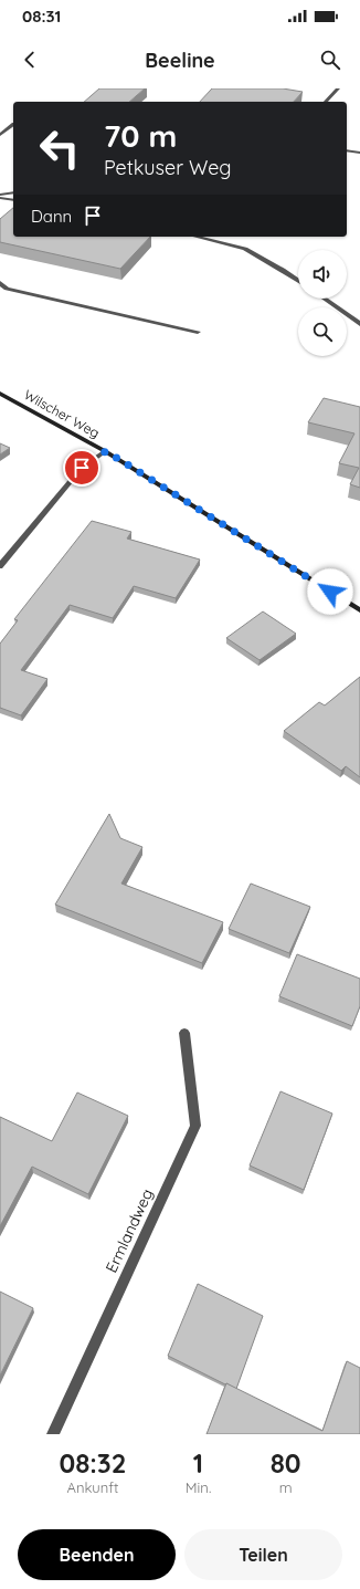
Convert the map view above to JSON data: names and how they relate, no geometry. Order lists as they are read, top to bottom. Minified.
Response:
{"streets":{"street":["Wilscher Weg","Ermlandweg"]},"page":{"status":"08:31","header":"Beeline","turn":["70 m","Petkuser Weg"],"then":"Dann","eta":["08:32","Ankunft","1","Min.","80","m"],"buttons":["Beenden","Teilen"]}}
